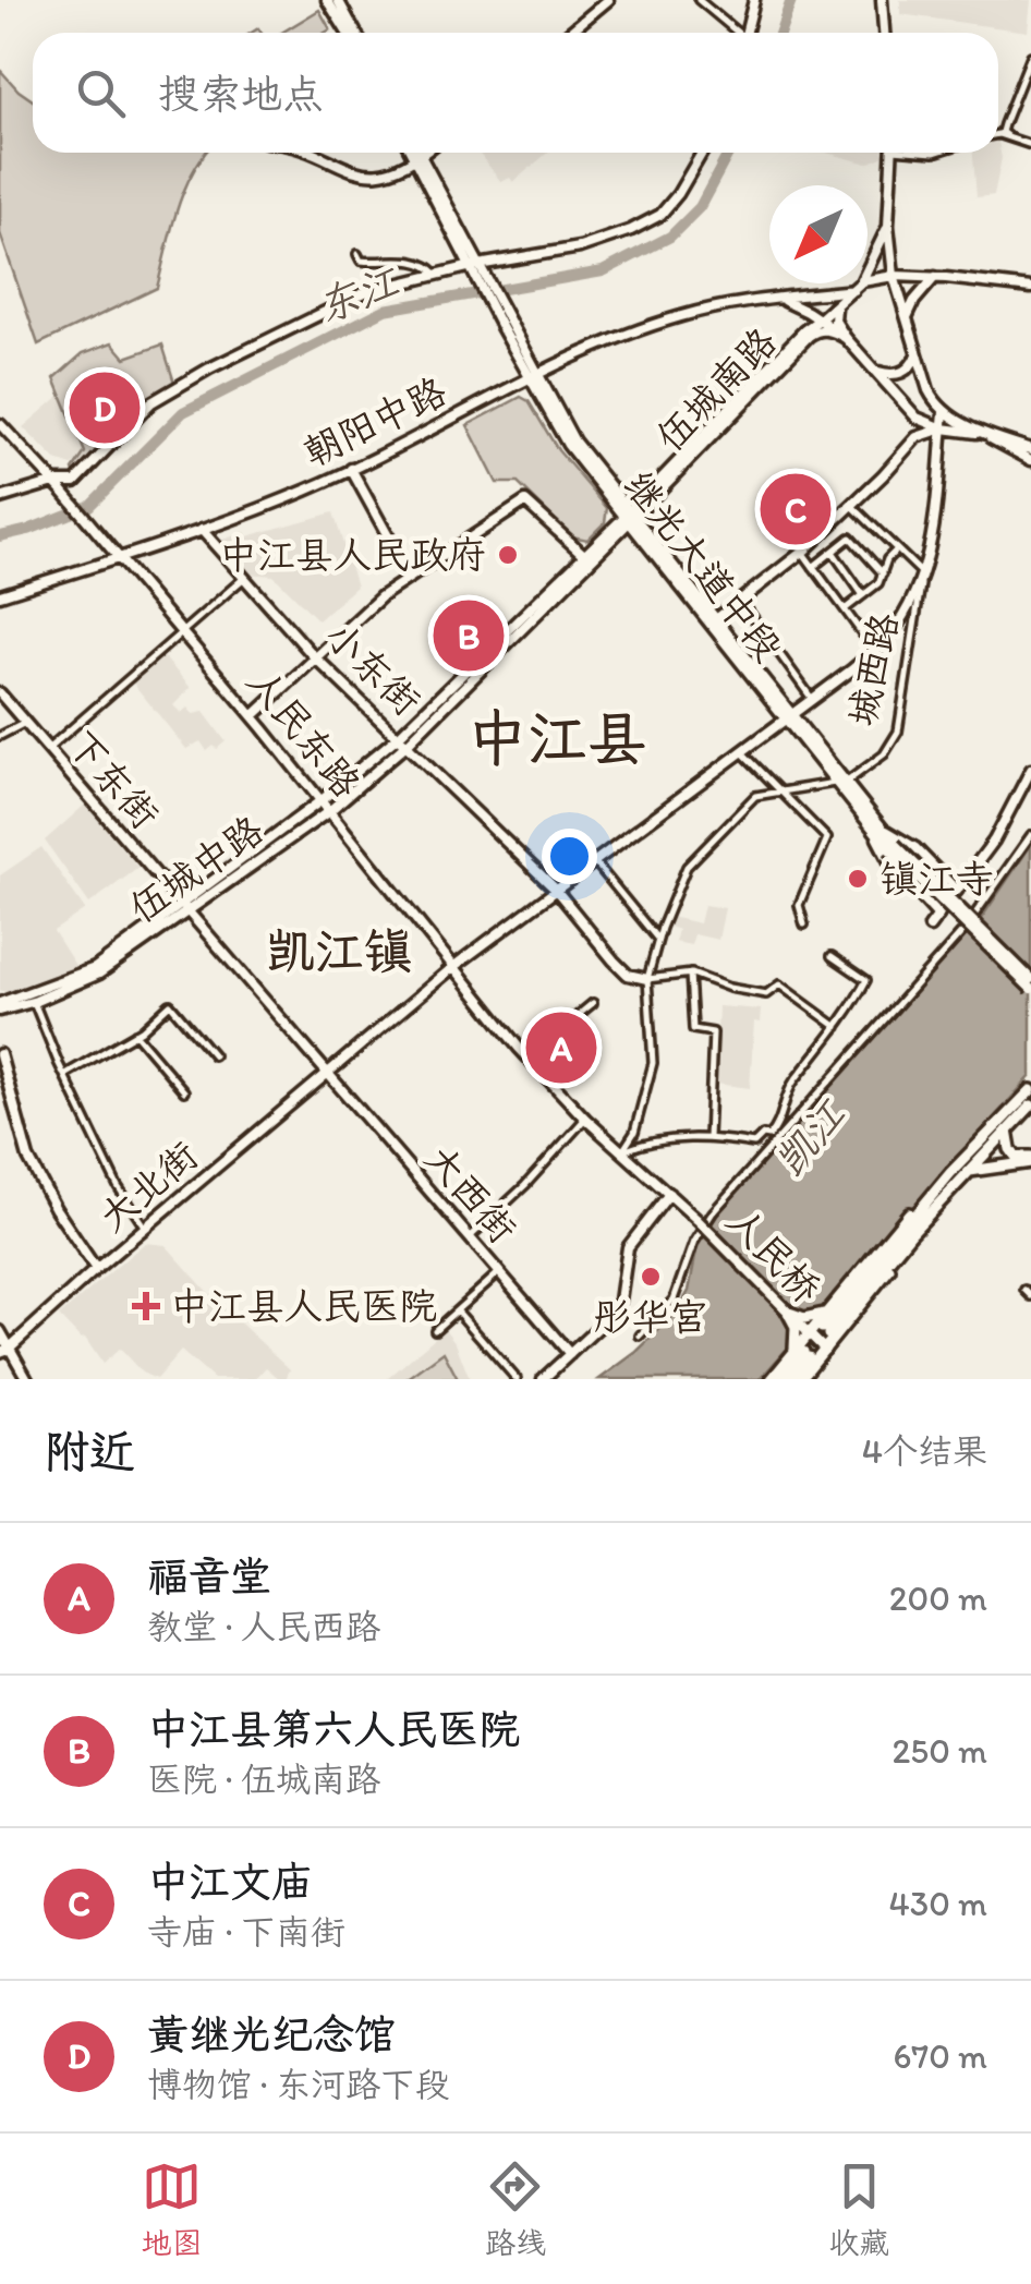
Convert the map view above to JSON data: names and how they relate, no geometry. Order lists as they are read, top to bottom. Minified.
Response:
{"streets":{"street":["伍城南路","朝阳中路","继光大道中段","小东街","城西路","人民东路","下东街","伍城中路","大北街","大西街","人民桥"]},"crossings":[["伍城南路","朝阳中路"],["伍城南路","继光大道中段"],["伍城南路","小东街"],["伍城南路","伍城中路"],["朝阳中路","继光大道中段"],["朝阳中路","小东街"],["朝阳中路","人民东路"],["继光大道中段","城西路"],["继光大道中段","大北街"],["小东街","城西路"],["小东街","伍城中路"],["小东街","大北街"],["城西路","大北街"],["城西路","人民桥"],["人民东路","伍城中路"],["人民东路","大北街"],["人民东路","人民桥"],["下东街","伍城中路"],["下东街","大北街"],["下东街","大西街"],["大北街","大西街"]],"districts":["中江县","凯江镇"],"water":["东江","凯江"],"places":{"other":["中江县人民政府","镇江寺","彤华宫"],"health":["中江县人民医院"]},"north":"bottom left","page":{"search":"搜索地点","pins":["D","C","B","A"],"heading":["附近","4个结果"],"list":[{"mark":"A","name":"福音堂","note":"教堂 · 人民西路","value":"200 m"},{"mark":"B","name":"中江县第六人民医院","note":"医院 · 伍城南路","value":"250 m"},{"mark":"C","name":"中江文庙","note":"寺庙 · 下南街","value":"430 m"},{"mark":"D","name":"黄继光纪念馆","note":"博物馆 · 东河路下段","value":"670 m"}],"nav":["地图","路线","收藏"]}}
